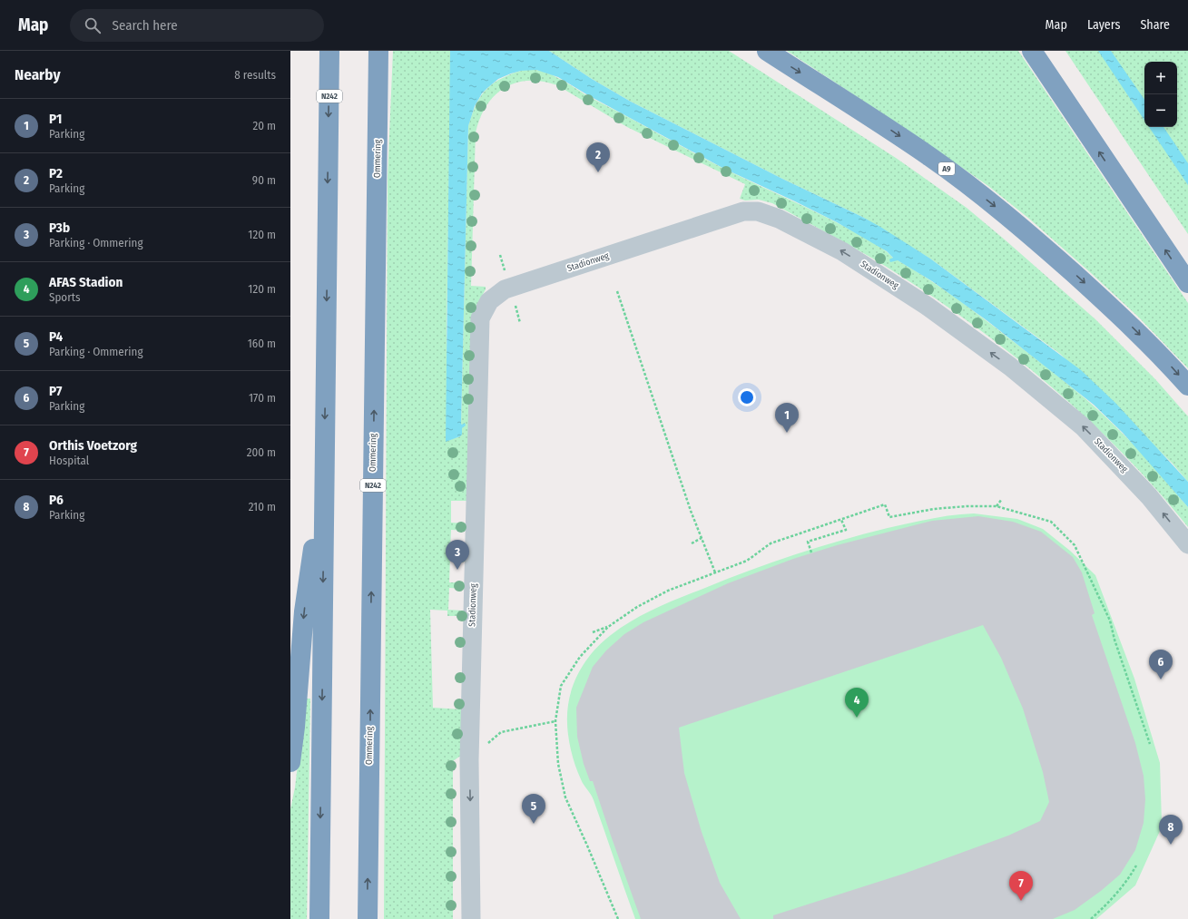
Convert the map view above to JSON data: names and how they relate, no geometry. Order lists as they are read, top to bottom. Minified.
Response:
{"streets":{"highway":["N242","Ommering","A9"],"lane":["Stadionweg"]},"page":{"header":"Map","search":"Search here","nav":["Map","Layers","Share"],"heading":["Nearby","8 results"],"map_buttons":["+","−"],"list":[{"mark":"1","name":"P1","note":"Parking","value":"20 m"},{"mark":"2","name":"P2","note":"Parking","value":"90 m"},{"mark":"3","name":"P3b","note":"Parking · Ommering","value":"120 m"},{"mark":"4","name":"AFAS Stadion","note":"Sports","value":"120 m"},{"mark":"5","name":"P4","note":"Parking · Ommering","value":"160 m"},{"mark":"6","name":"P7","note":"Parking","value":"170 m"},{"mark":"7","name":"Orthis Voetzorg","note":"Hospital","value":"200 m"},{"mark":"8","name":"P6","note":"Parking","value":"210 m"}],"pins":["2","1","3","6","4","5","8","7"]}}
